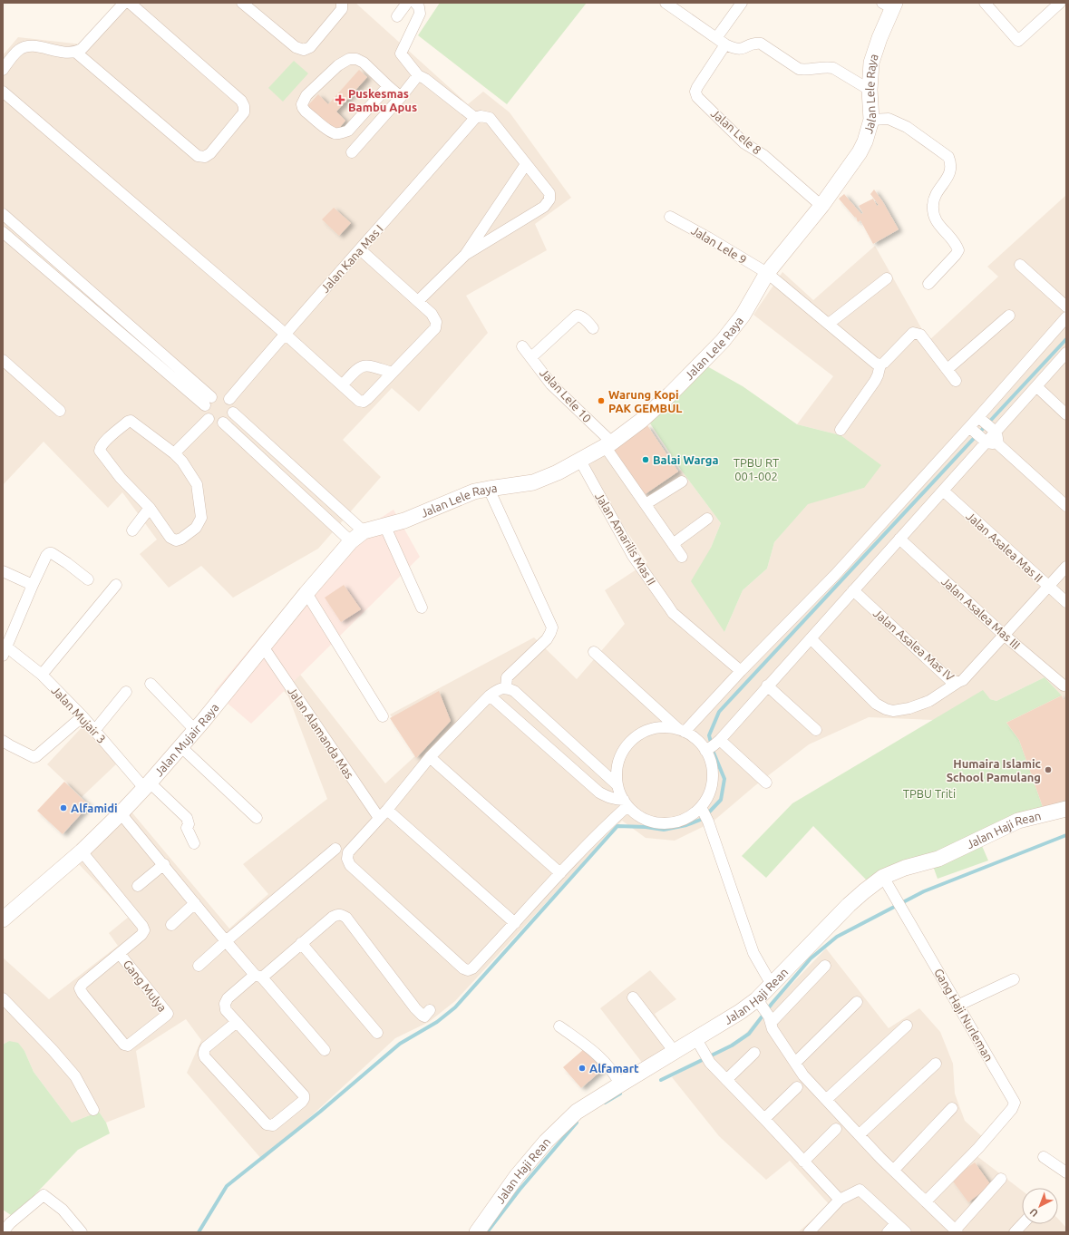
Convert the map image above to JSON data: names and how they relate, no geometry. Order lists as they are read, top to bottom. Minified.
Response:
{"streets":{"street":["Jalan Lele Raya","Jalan Lele 8","Jalan Lele 9","Jalan Kana Mas I","Jalan Lele 10","Jalan Amarilis Mas II","Jalan Asalea Mas II","Jalan Asalea Mas III","Jalan Asalea Mas IV","Jalan Mujair 3","Jalan Alamanda Mas","Jalan Mujair Raya","Jalan Haji Rean","Gang Mulya","Gang Haji Nurleman"]},"crossings":[["Jalan Lele Raya","Jalan Lele 8"],["Jalan Lele Raya","Jalan Lele 9"],["Jalan Lele Raya","Jalan Lele 10"],["Jalan Lele Raya","Jalan Amarilis Mas II"],["Jalan Lele Raya","Jalan Mujair Raya"],["Jalan Asalea Mas II","Jalan Asalea Mas IV"],["Jalan Asalea Mas III","Jalan Asalea Mas IV"],["Jalan Mujair 3","Jalan Mujair Raya"],["Jalan Alamanda Mas","Jalan Mujair Raya"],["Jalan Mujair Raya","Gang Mulya"],["Jalan Haji Rean","Gang Haji Nurleman"]],"parks":["TPBU RT 001-002","TPBU Triti"],"places":{"health":["Puskesmas Bambu Apus"],"other":["Warung Kopi PAK GEMBUL","Balai Warga","Humaira Islamic School Pamulang","Alfamidi","Alfamart"]},"north":"bottom left"}
